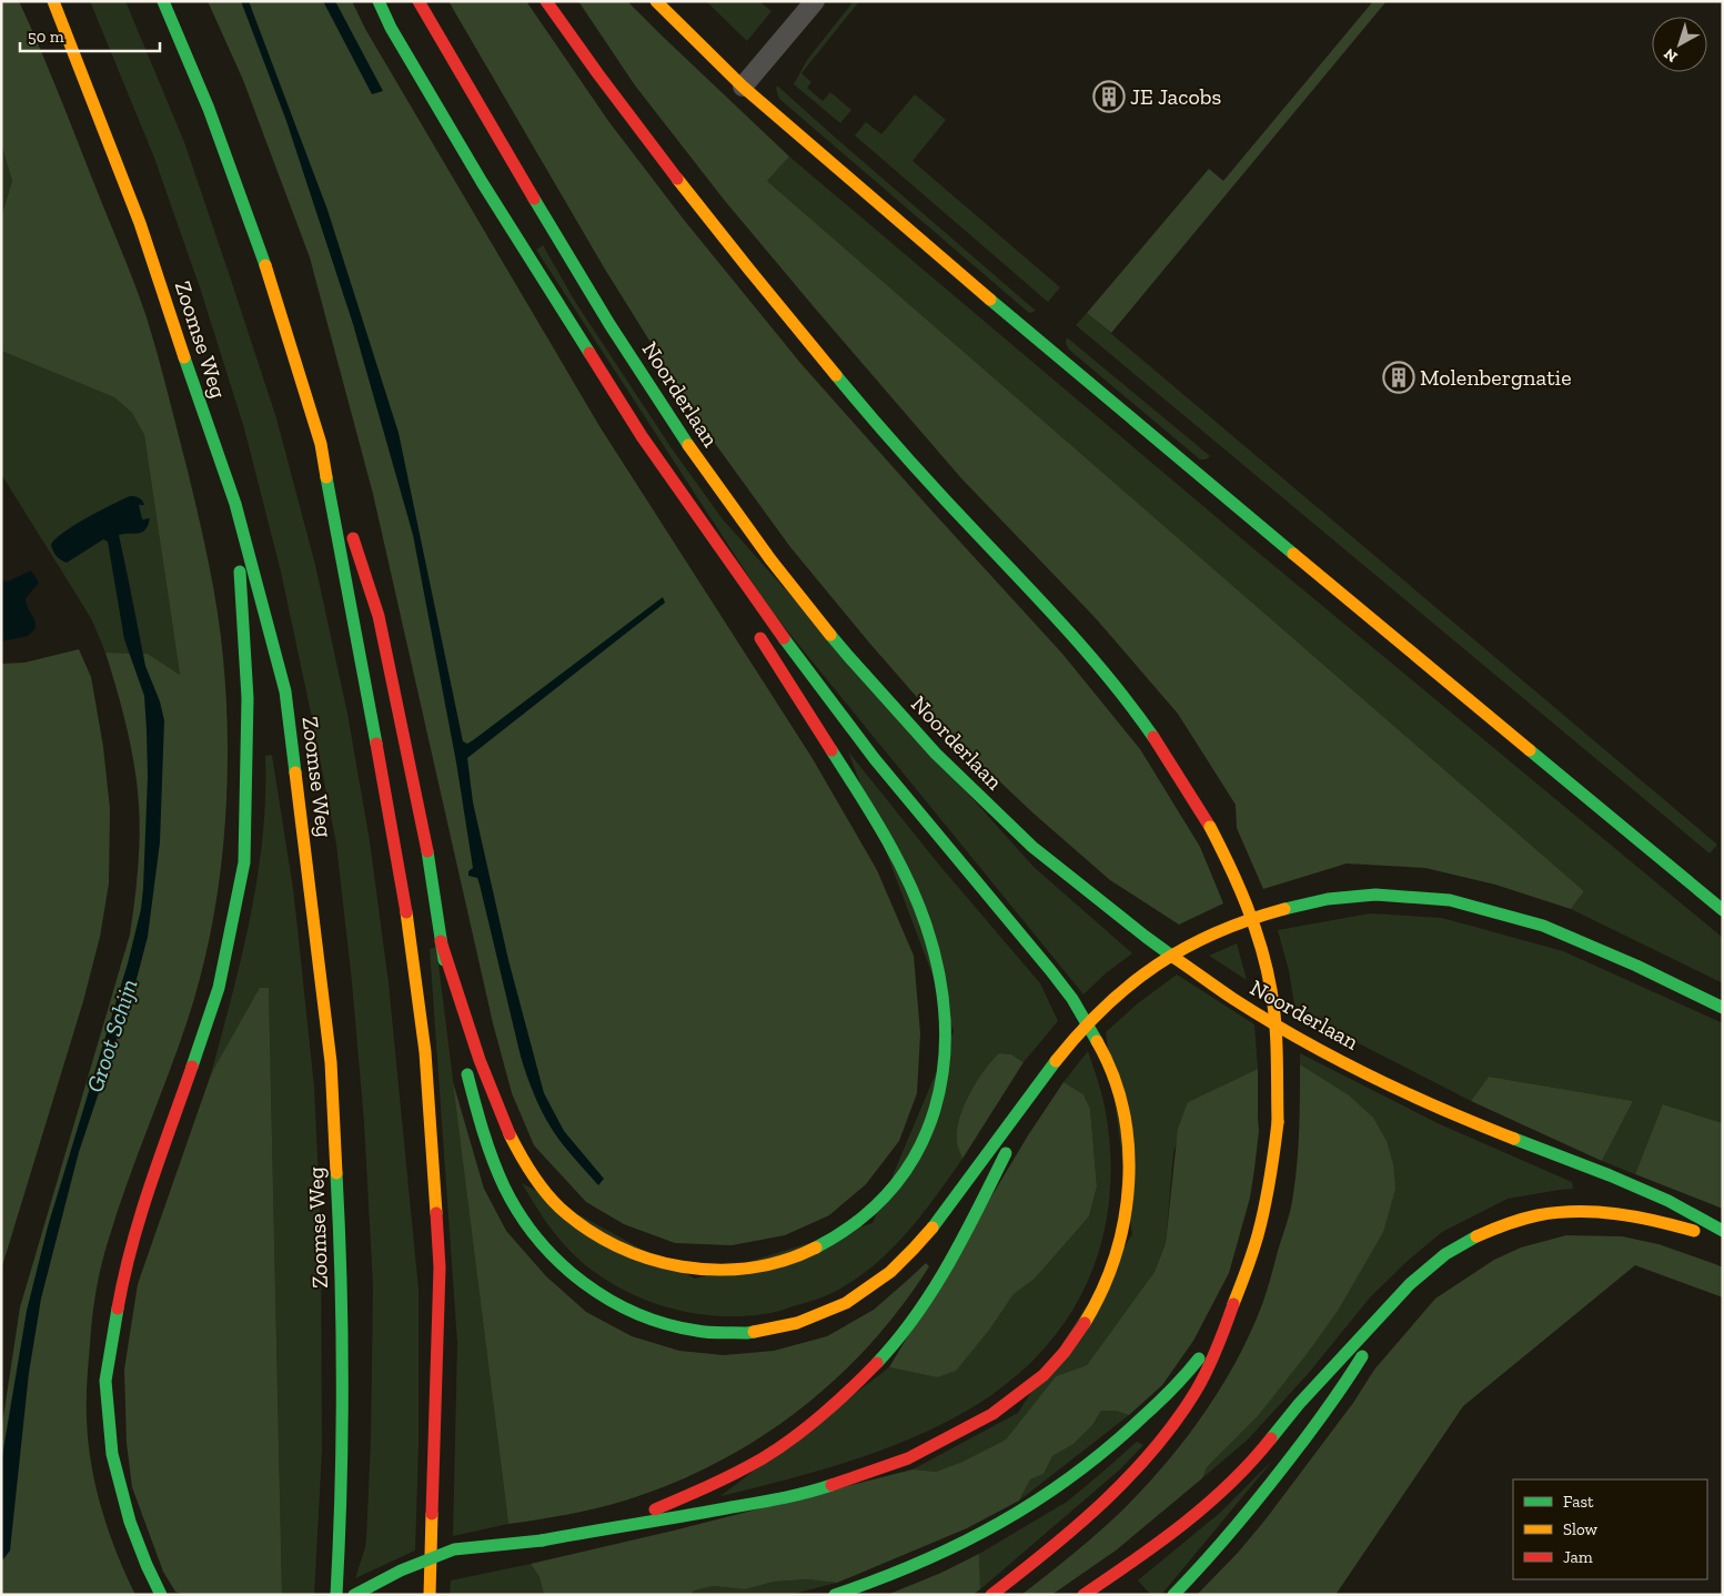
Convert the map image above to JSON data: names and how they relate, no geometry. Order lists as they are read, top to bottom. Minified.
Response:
{"streets":{"main road":["Zoomse Weg","Noorderlaan"]},"water":["Groot Schijn"],"places":{"building":["JE Jacobs","Molenbergnatie"]},"legend":["Fast","Slow","Jam"],"scale_bar":"50 m","north":"bottom left"}
